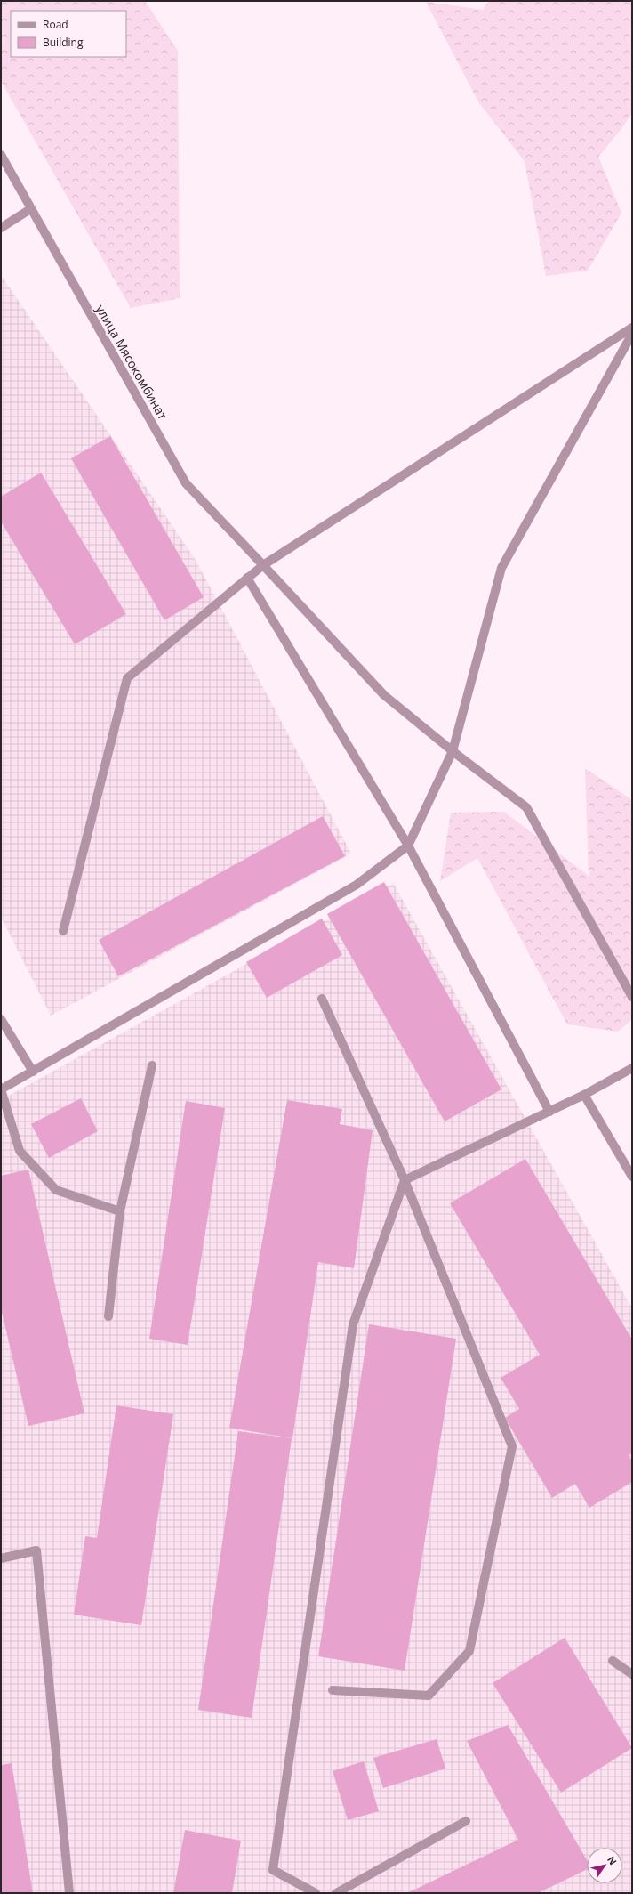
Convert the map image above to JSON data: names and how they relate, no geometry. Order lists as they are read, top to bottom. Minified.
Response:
{"streets":{"street":["улица Мясокомбинат"]},"legend":["Road","Building"],"north":"top right"}
